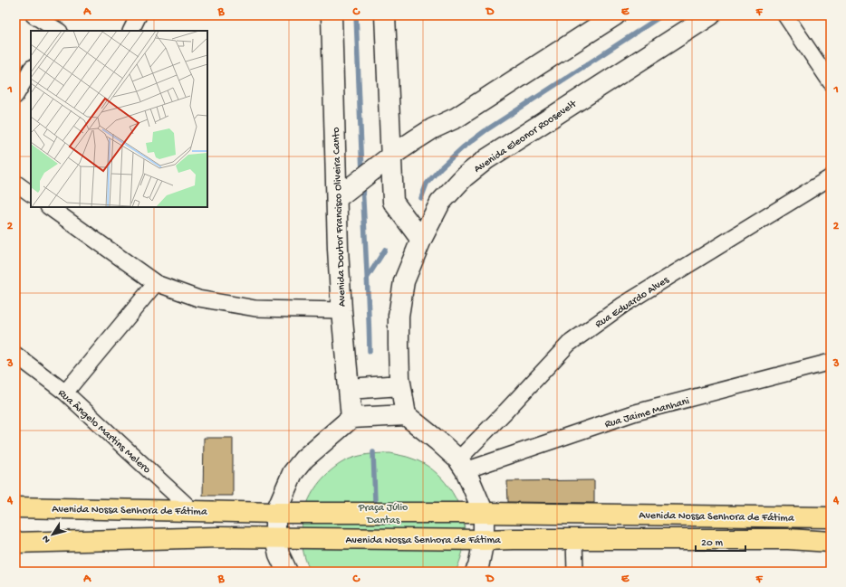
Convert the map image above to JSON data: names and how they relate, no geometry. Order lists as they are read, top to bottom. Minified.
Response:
{"streets":{"main road":["Avenida Nossa Senhora de Fátima"],"street":["Avenida Eleonor Roosevelt","Avenida Doutor Francisco Oliveira Canto","Rua Eduardo Alves","Rua Jaime Manhani","Rua Ângelo Martins Melero"]},"crossings":[["Rua Eduardo Alves","Rua Jaime Manhani"],["Rua Ângelo Martins Melero","Avenida Nossa Senhora de Fátima"]],"parks":["Praça Júlio Dantas"],"scale_bar":"20 m","north":"bottom left","grid":{"columns":["A","B","C","D","E","F"],"rows":["1","2","3","4"]}}
